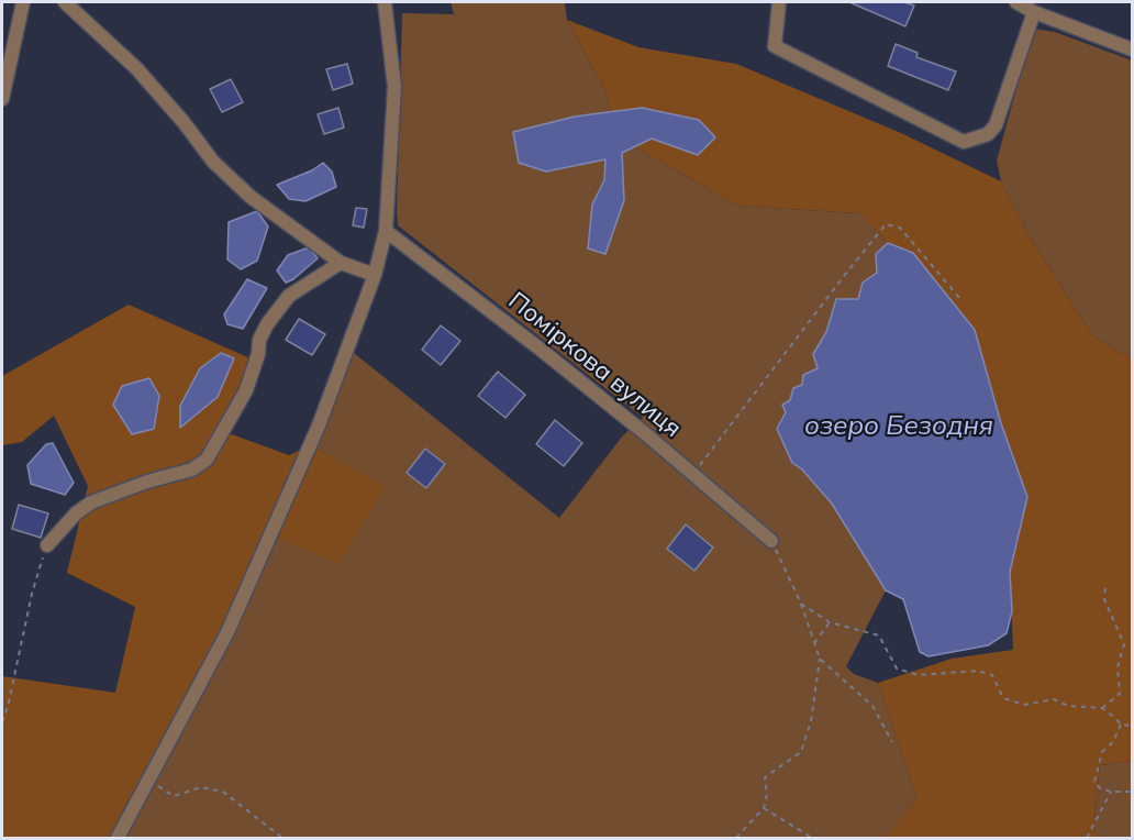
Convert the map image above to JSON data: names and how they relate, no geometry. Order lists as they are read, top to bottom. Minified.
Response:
{"streets":{"street":["Поміркова вулиця"]},"water":["озеро Безодня"]}
